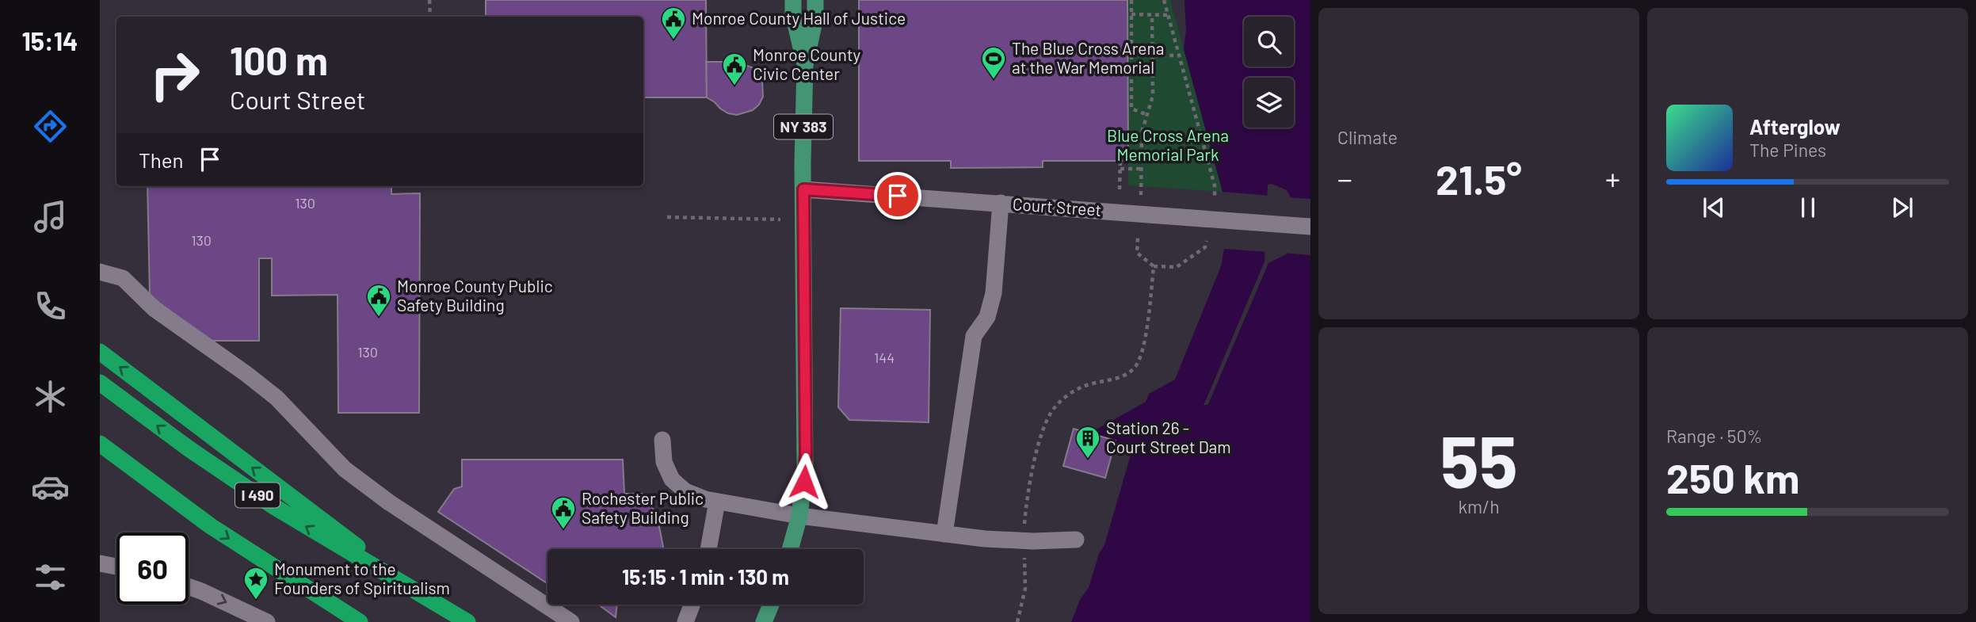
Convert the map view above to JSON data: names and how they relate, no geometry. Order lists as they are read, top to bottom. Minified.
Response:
{"streets":{"highway":["I 490"],"main road":["NY 383"],"street":["Court Street"]},"crossings":[["NY 383","Court Street"]],"parks":["Blue Cross Arena Memorial Park"],"places":{"public building":["Monroe County Hall of Justice","Monroe County Civic Center","Monroe County Public Safety Building","Rochester Public Safety Building"],"sports":["The Blue Cross Arena at the War Memorial"],"building":["Station 26 - Court Street Dam"],"place":["Monument to the Founders of Spiritualism"]},"house_numbers":["130","130","130","144"],"page":{"tabs":"15:14","tile":["Climate",["55","km/h"],["Range · 50%","250 km"]],"turn":["100 m","Court Street"],"song":["Afterglow","The Pines"],"then":"Then","heat":["−","21.5°","+"],"limit":"60","trip":"15:15 · 1 min · 130 m"}}
